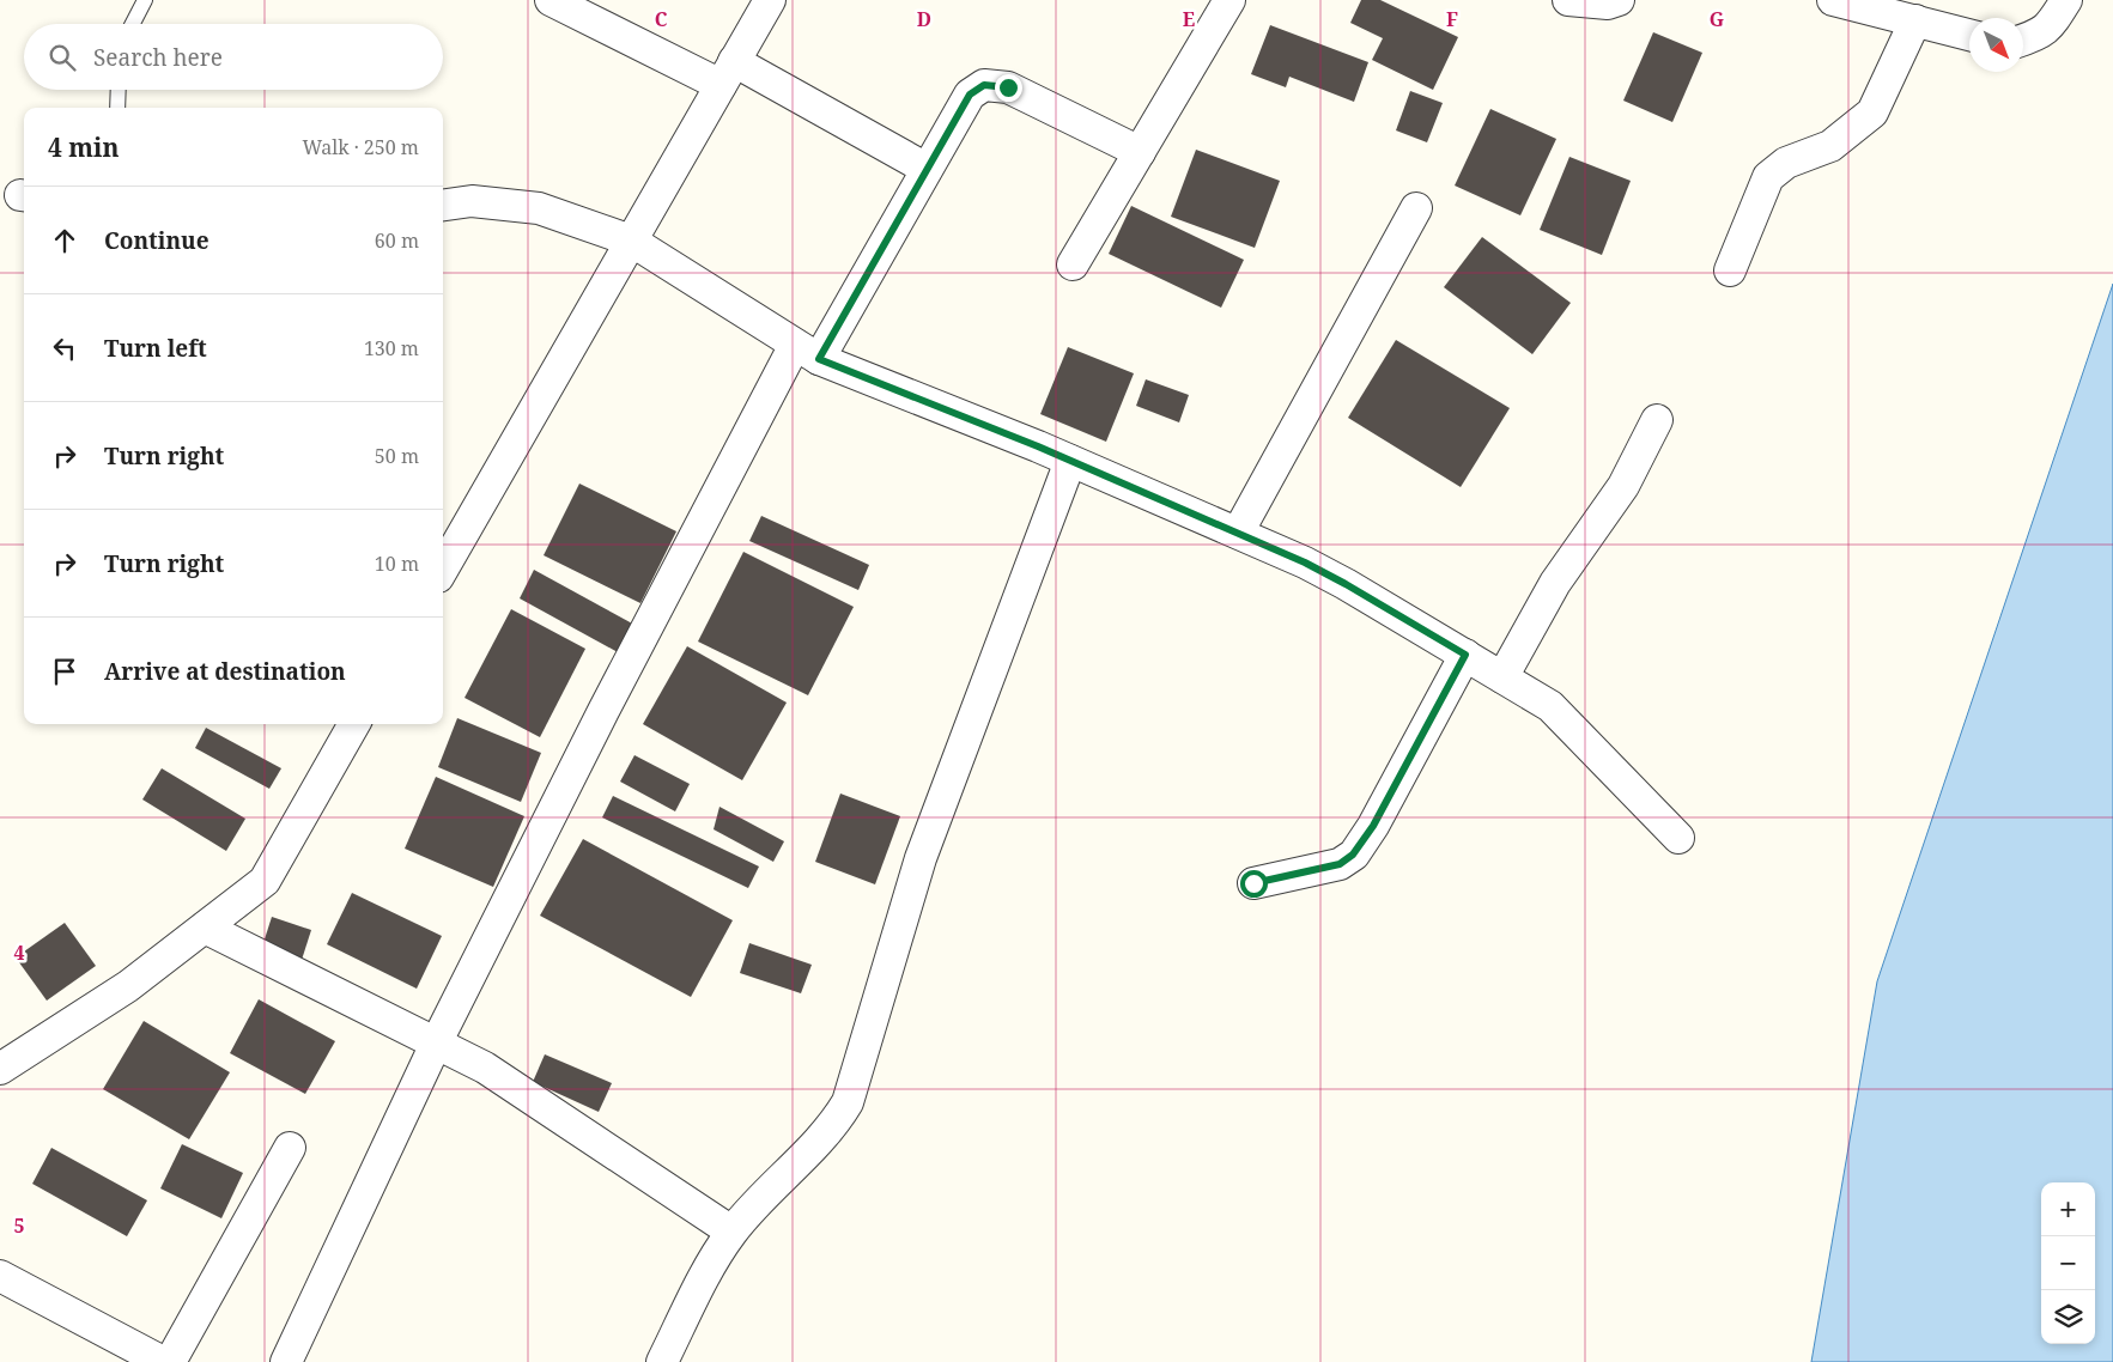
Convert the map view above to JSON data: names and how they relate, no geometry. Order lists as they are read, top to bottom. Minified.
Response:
{"north":"bottom right","page":{"search":"Search here","heading":["4 min","Walk · 250 m"],"list":[["Continue","60 m"],["Turn left","130 m"],["Turn right","50 m"],["Turn right","10 m"],"Arrive at destination"],"map_buttons":["+","−"]},"grid":{"columns":["C","D","E","F","G"],"rows":["4","5"]}}
